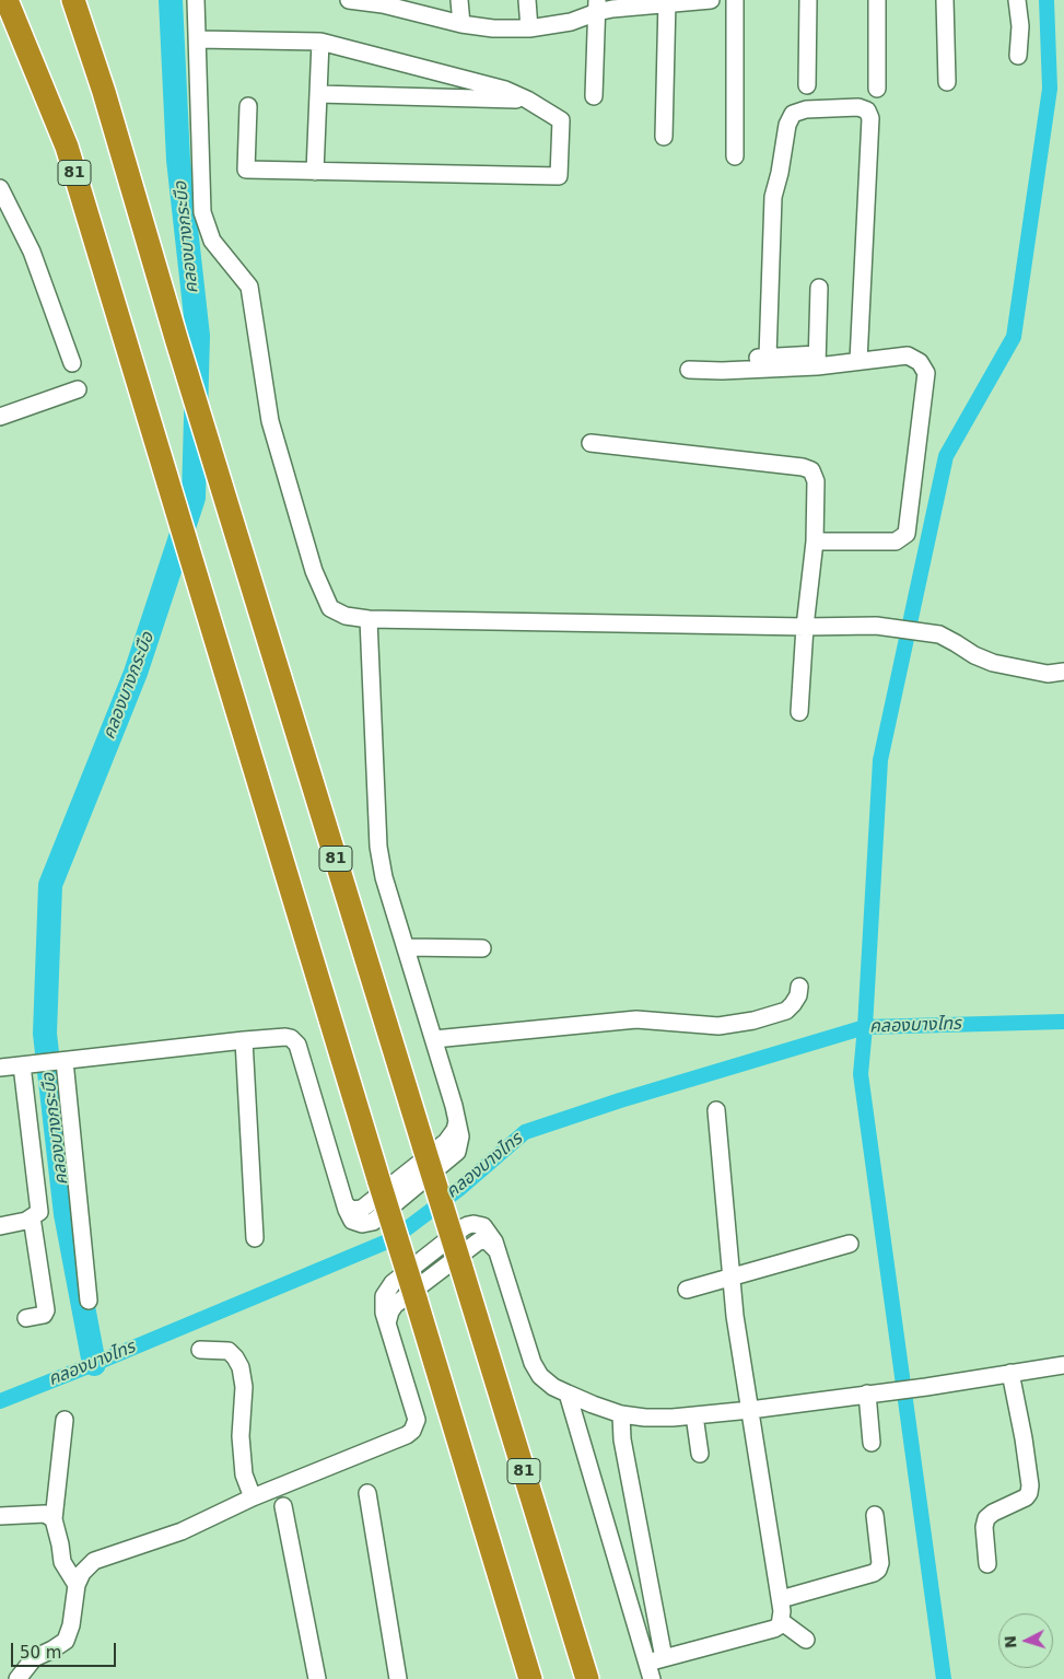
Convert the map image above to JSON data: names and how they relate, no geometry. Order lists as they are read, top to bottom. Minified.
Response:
{"streets":{"highway":["81"]},"water":["คลองบางกระบือ","คลองบางไทร"],"scale_bar":"50 m","north":"left"}
